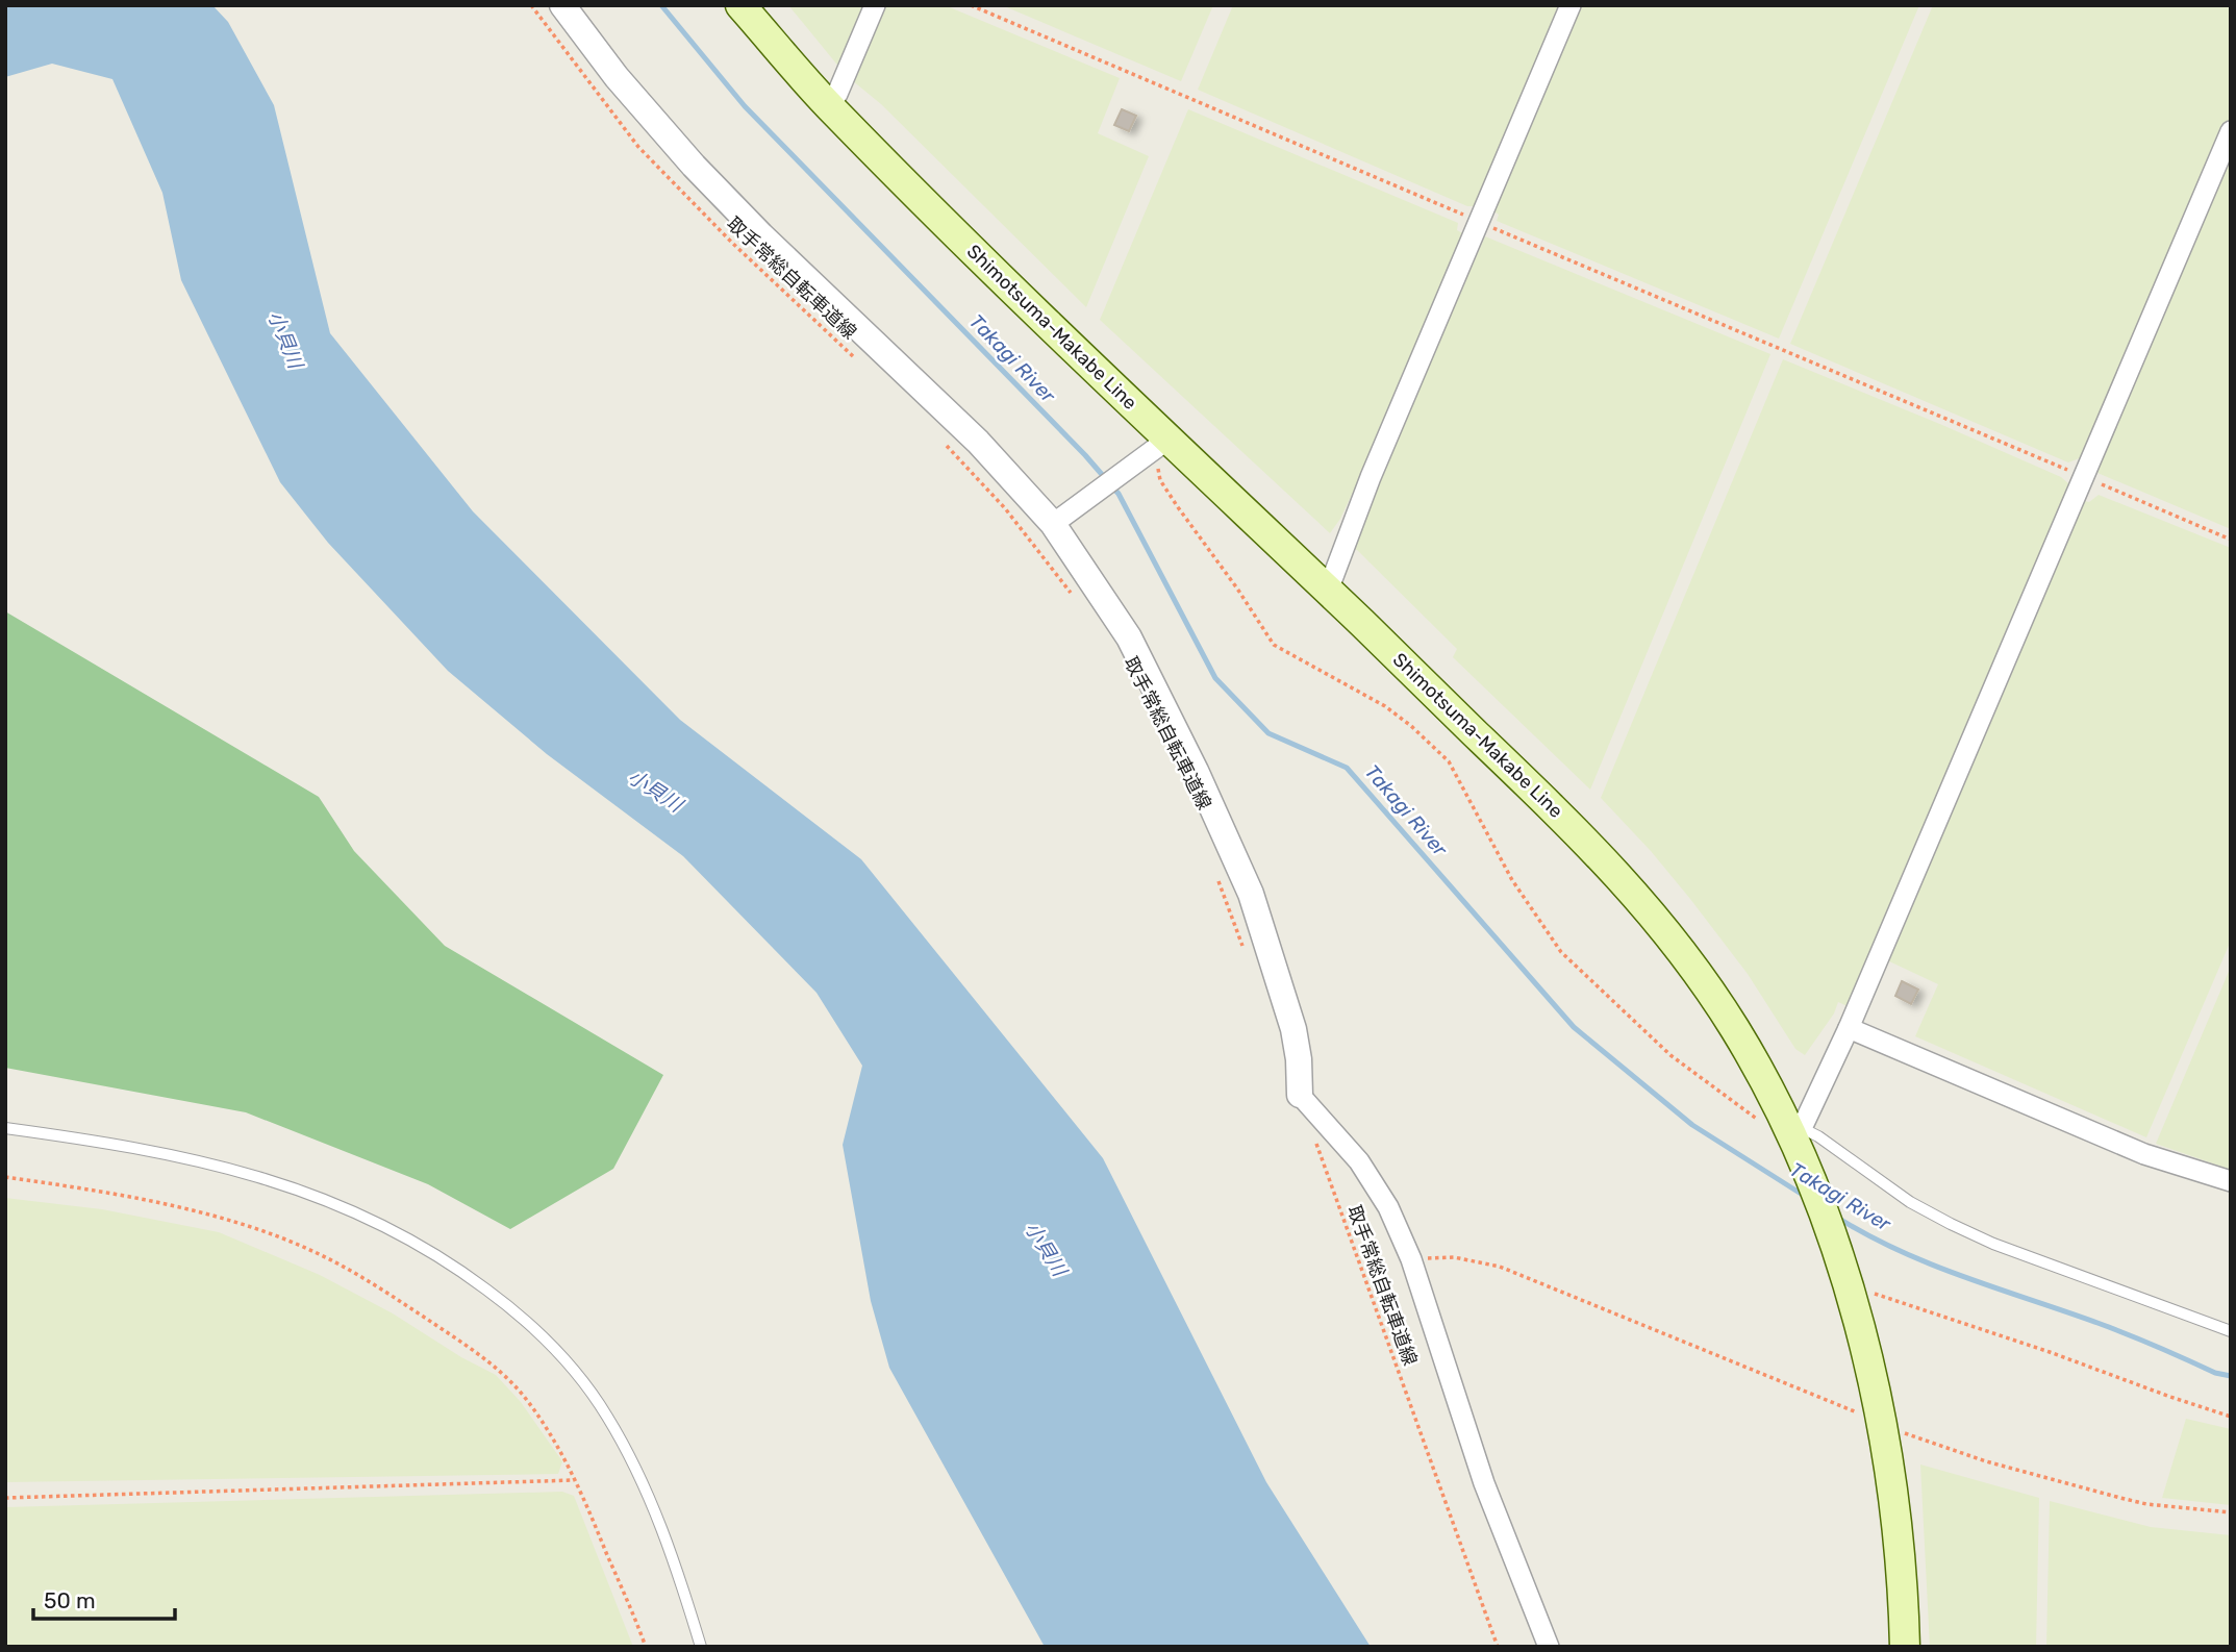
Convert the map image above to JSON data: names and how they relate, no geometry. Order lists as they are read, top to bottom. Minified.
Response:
{"streets":{"main road":["Shimotsuma-Makabe Line"],"path":["取手常総自転車道線"]},"water":["小貝川","Takagi River"],"scale_bar":"50 m"}
